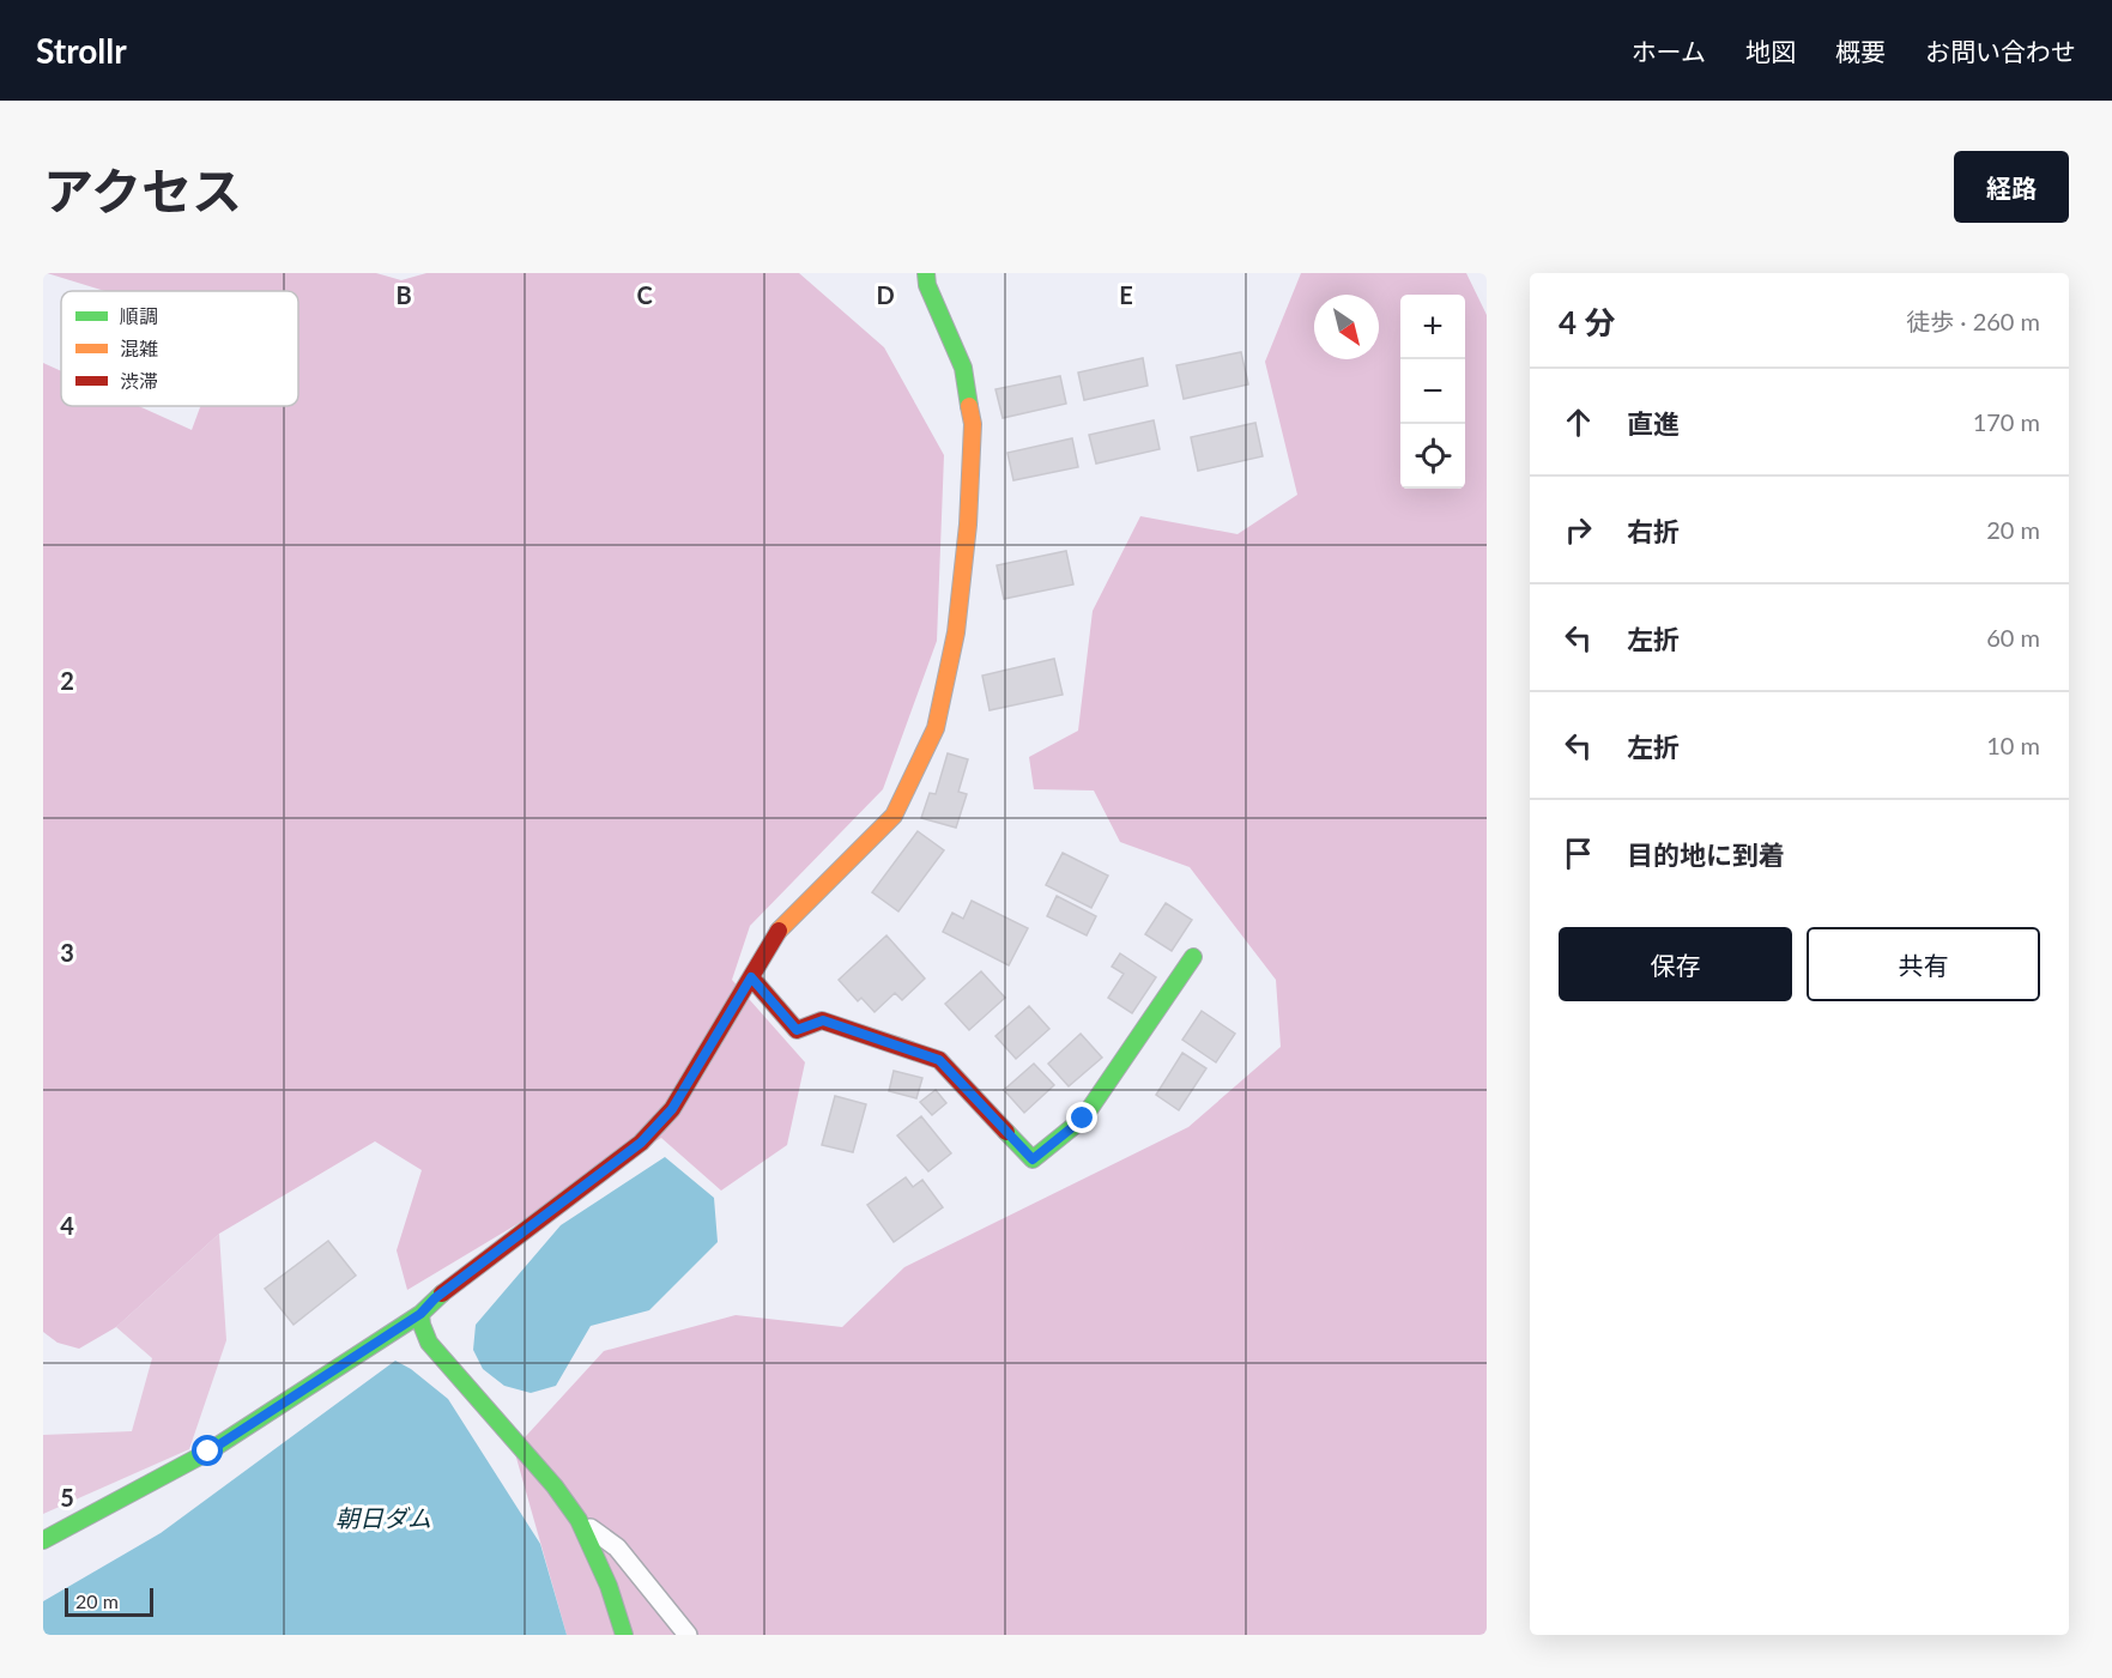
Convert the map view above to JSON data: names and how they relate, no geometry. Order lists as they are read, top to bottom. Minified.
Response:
{"water":["朝日ダム"],"legend":["順調","混雑","渋滞"],"scale_bar":"20 m","north":"bottom right","page":{"header":"Strollr","nav":["ホーム","地図","概要","お問い合わせ"],"title":"アクセス","buttons":["経路",["保存","共有"]],"heading":["4 分","徒歩 · 260 m"],"map_buttons":["+","−"],"list":[["直進","170 m"],["右折","20 m"],["左折","60 m"],["左折","10 m"],"目的地に到着"],"scale":"20 m"},"grid":{"columns":["B","C","D","E"],"rows":["2","3","4","5"]}}
